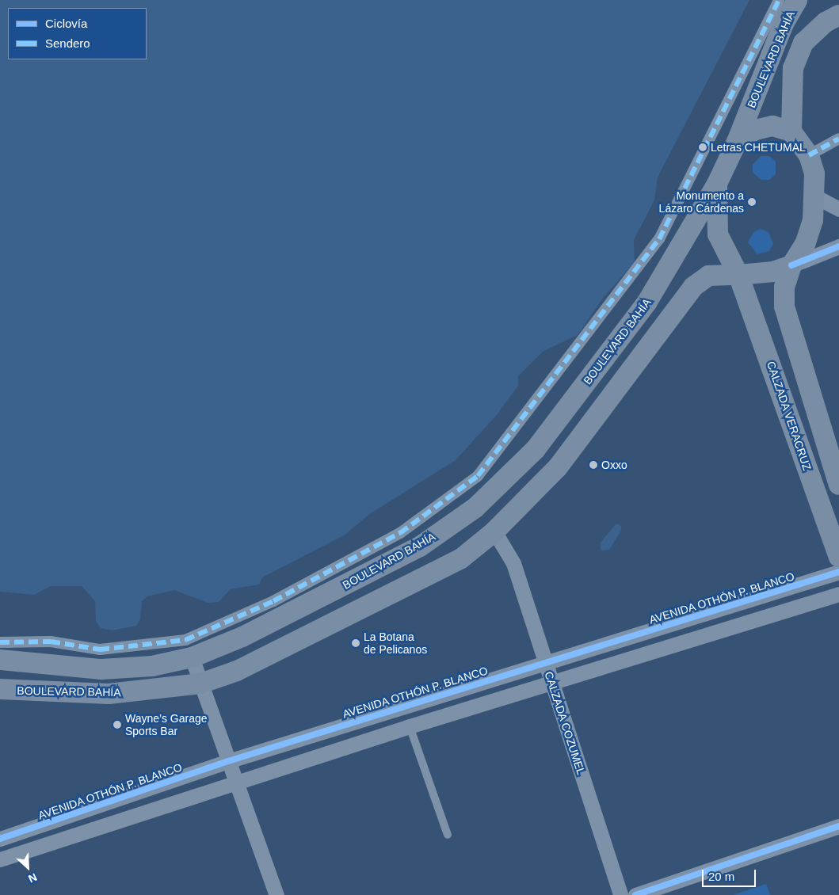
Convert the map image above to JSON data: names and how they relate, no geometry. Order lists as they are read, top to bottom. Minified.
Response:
{"streets":{"main road":["BOULEVARD BAHÍA","CALZADA VERACRUZ"],"street":["AVENIDA OTHÓN P. BLANCO","CALZADA COZUMEL"]},"crossings":[["BOULEVARD BAHÍA","CALZADA VERACRUZ"],["BOULEVARD BAHÍA","CALZADA COZUMEL"],["AVENIDA OTHÓN P. BLANCO","CALZADA COZUMEL"]],"places":["Letras CHETUMAL","Monumento a Lázaro Cárdenas","Oxxo","La Botana de Pelicanos","Wayne’s Garage Sports Bar"],"legend":["Ciclovía","Sendero"],"scale_bar":"20 m","north":"bottom right"}
